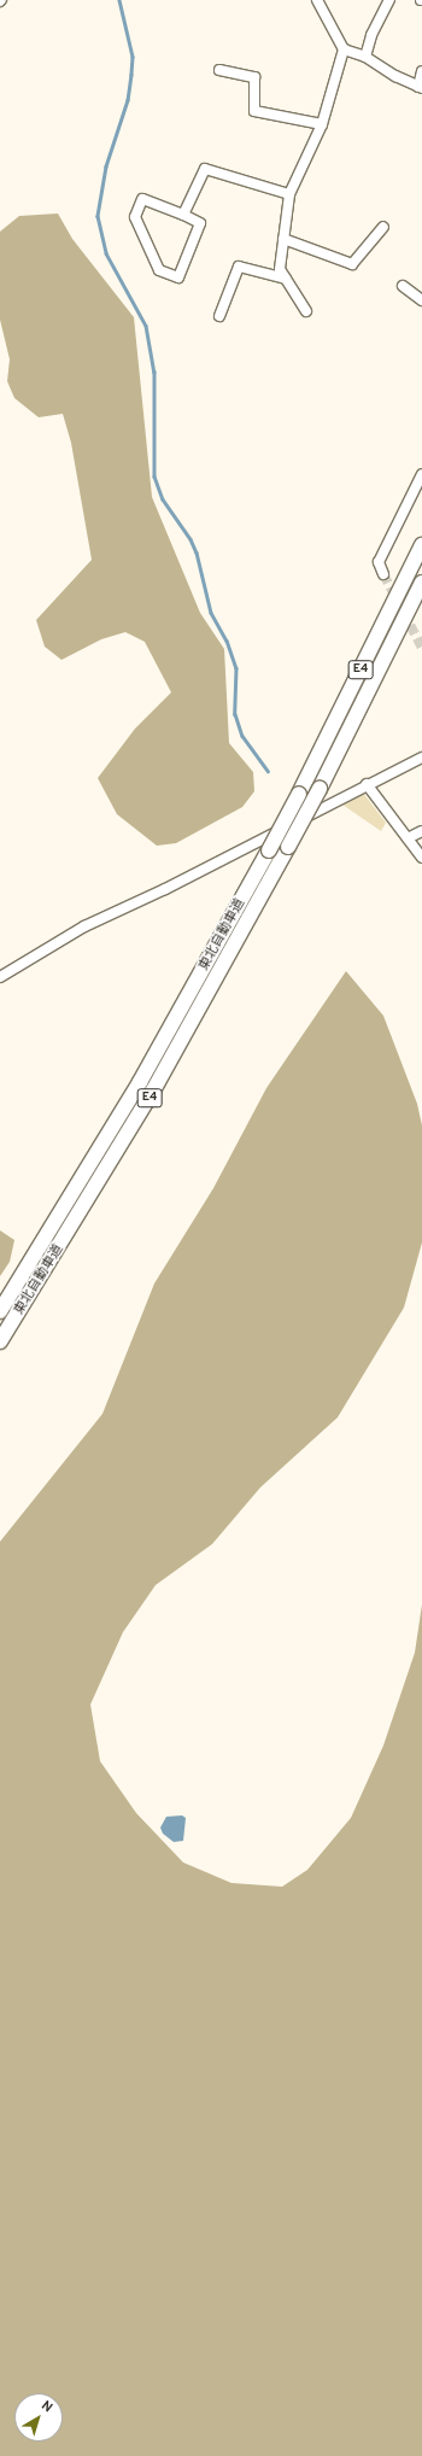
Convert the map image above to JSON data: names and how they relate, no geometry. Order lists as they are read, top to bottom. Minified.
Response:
{"streets":{"highway":["E4","東北自動車道"]},"north":"top right"}
